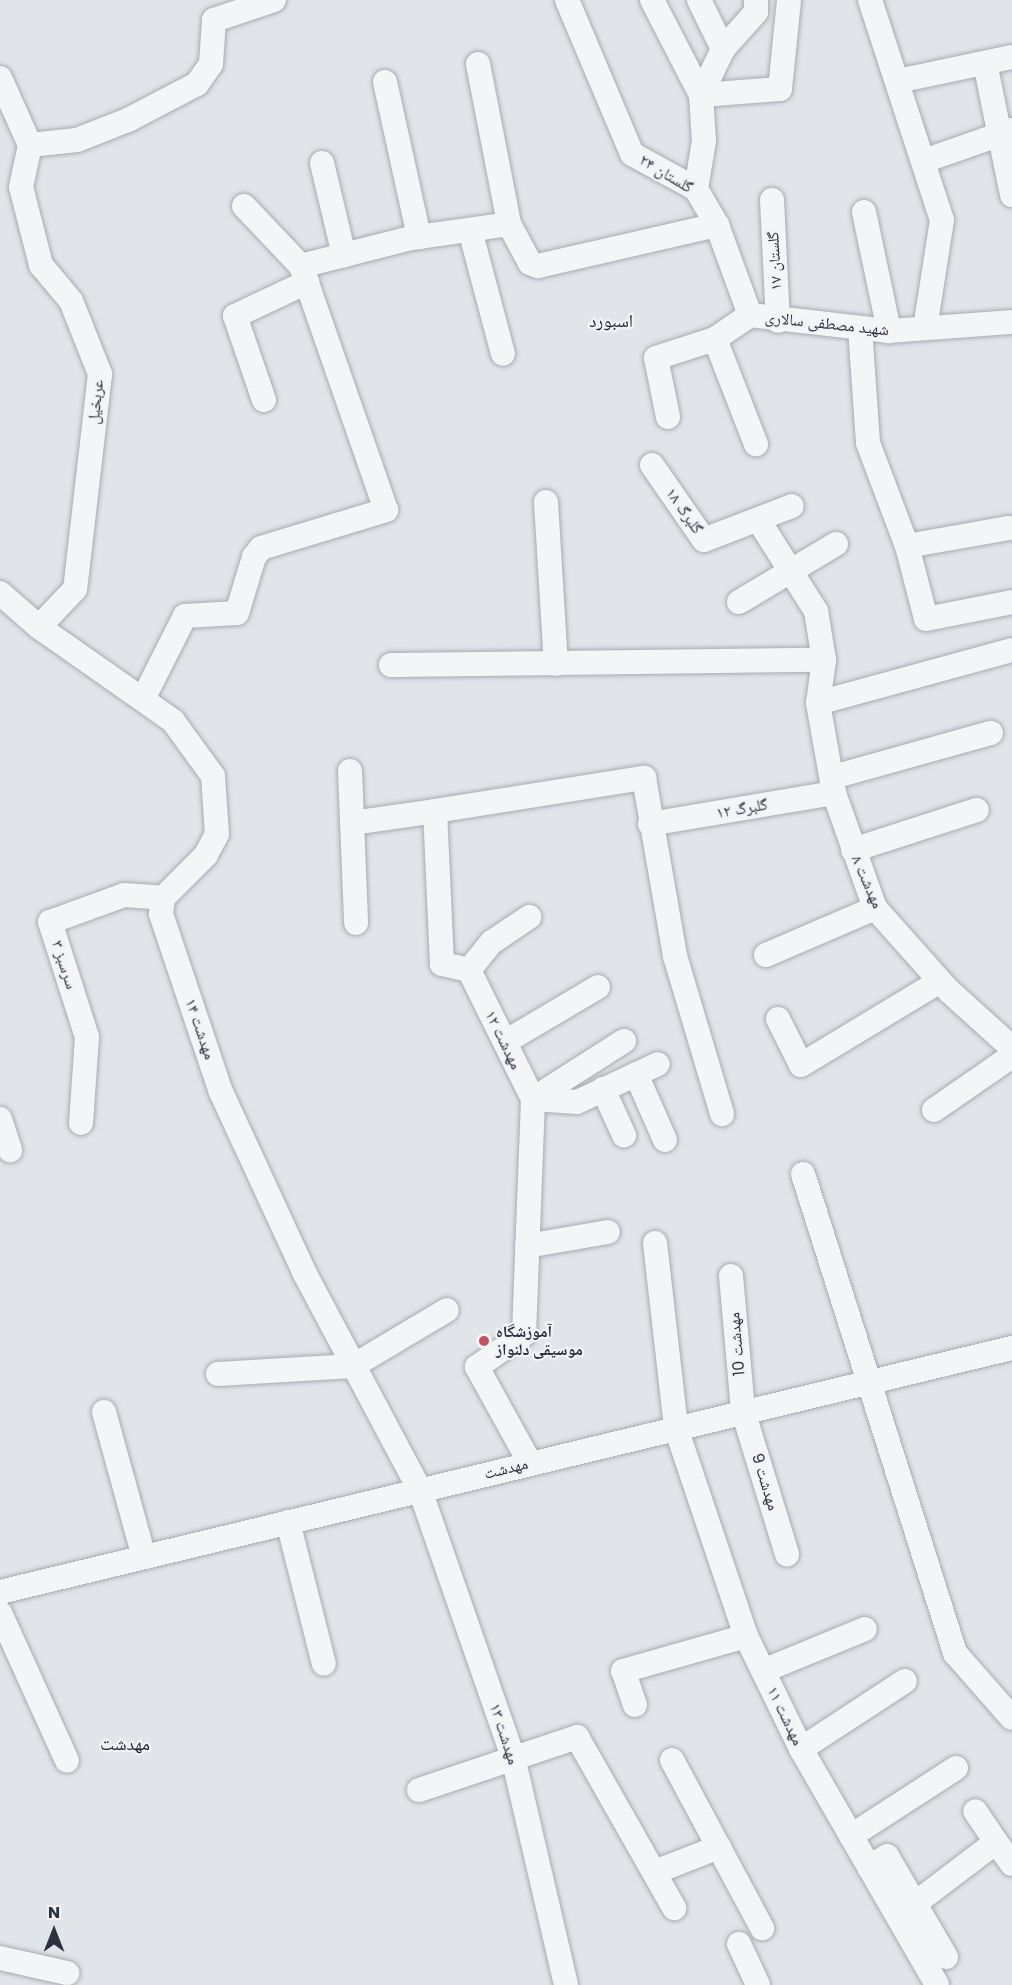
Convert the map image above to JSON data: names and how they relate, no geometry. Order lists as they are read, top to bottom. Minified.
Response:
{"streets":{"street":["گلستان ۲۴","گلستان ۱۷","شهید مصطفی سالاری","عربخیل","گلبرگ ۱۸","گلبرگ ١٢","مهدشت ۸","سرسبز ۳","مهدشت ۱۴","مهدشت ۱۲","مهدشت 10","مهدشت","مهدشت 9","مهدشت ۱۱","مهدشت ۱۳"]},"crossings":[["گلستان ۲۴","شهید مصطفی سالاری"],["گلستان ۱۷","شهید مصطفی سالاری"],["گلبرگ ۱۸","مهدشت ۸"],["گلبرگ ١٢","مهدشت ۸"],["سرسبز ۳","مهدشت ۱۴"],["مهدشت ۱۴","مهدشت"],["مهدشت ۱۴","مهدشت ۱۳"],["مهدشت ۱۲","مهدشت"],["مهدشت 10","مهدشت"],["مهدشت 10","مهدشت 9"],["مهدشت","مهدشت 9"],["مهدشت","مهدشت ۱۱"],["مهدشت","مهدشت ۱۳"]],"districts":["اسبورد","مهدشت"],"places":["آموزشگاه موسیقی دلنواز"],"north":"top"}
